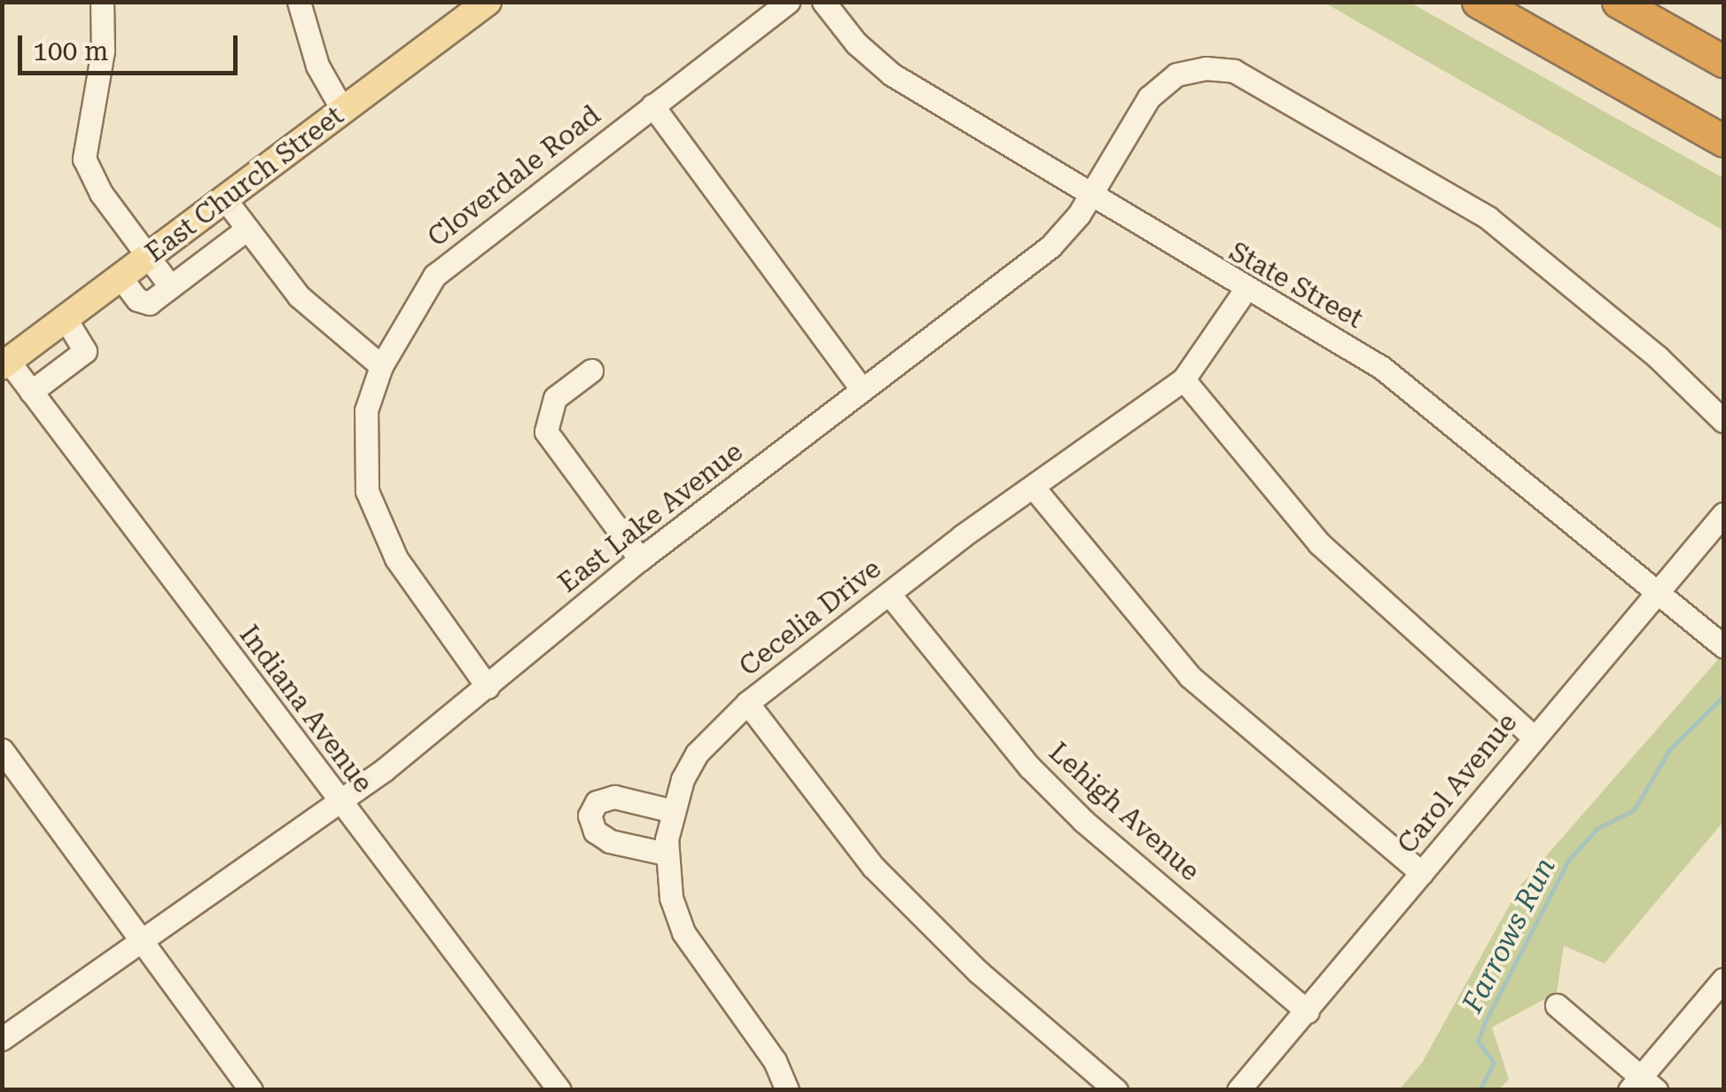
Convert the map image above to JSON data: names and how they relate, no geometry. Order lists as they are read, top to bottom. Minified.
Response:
{"streets":{"main road":["East Church Street"],"street":["Cloverdale Road","State Street","East Lake Avenue","Cecelia Drive","Indiana Avenue","Carol Avenue","Lehigh Avenue"]},"crossings":[["Cloverdale Road","East Lake Avenue"],["East Church Street","Indiana Avenue"],["State Street","East Lake Avenue"],["State Street","Cecelia Drive"],["State Street","Carol Avenue"],["East Lake Avenue","Indiana Avenue"],["Cecelia Drive","Lehigh Avenue"],["Carol Avenue","Lehigh Avenue"]],"water":["Farrows Run"],"scale_bar":"100 m"}
